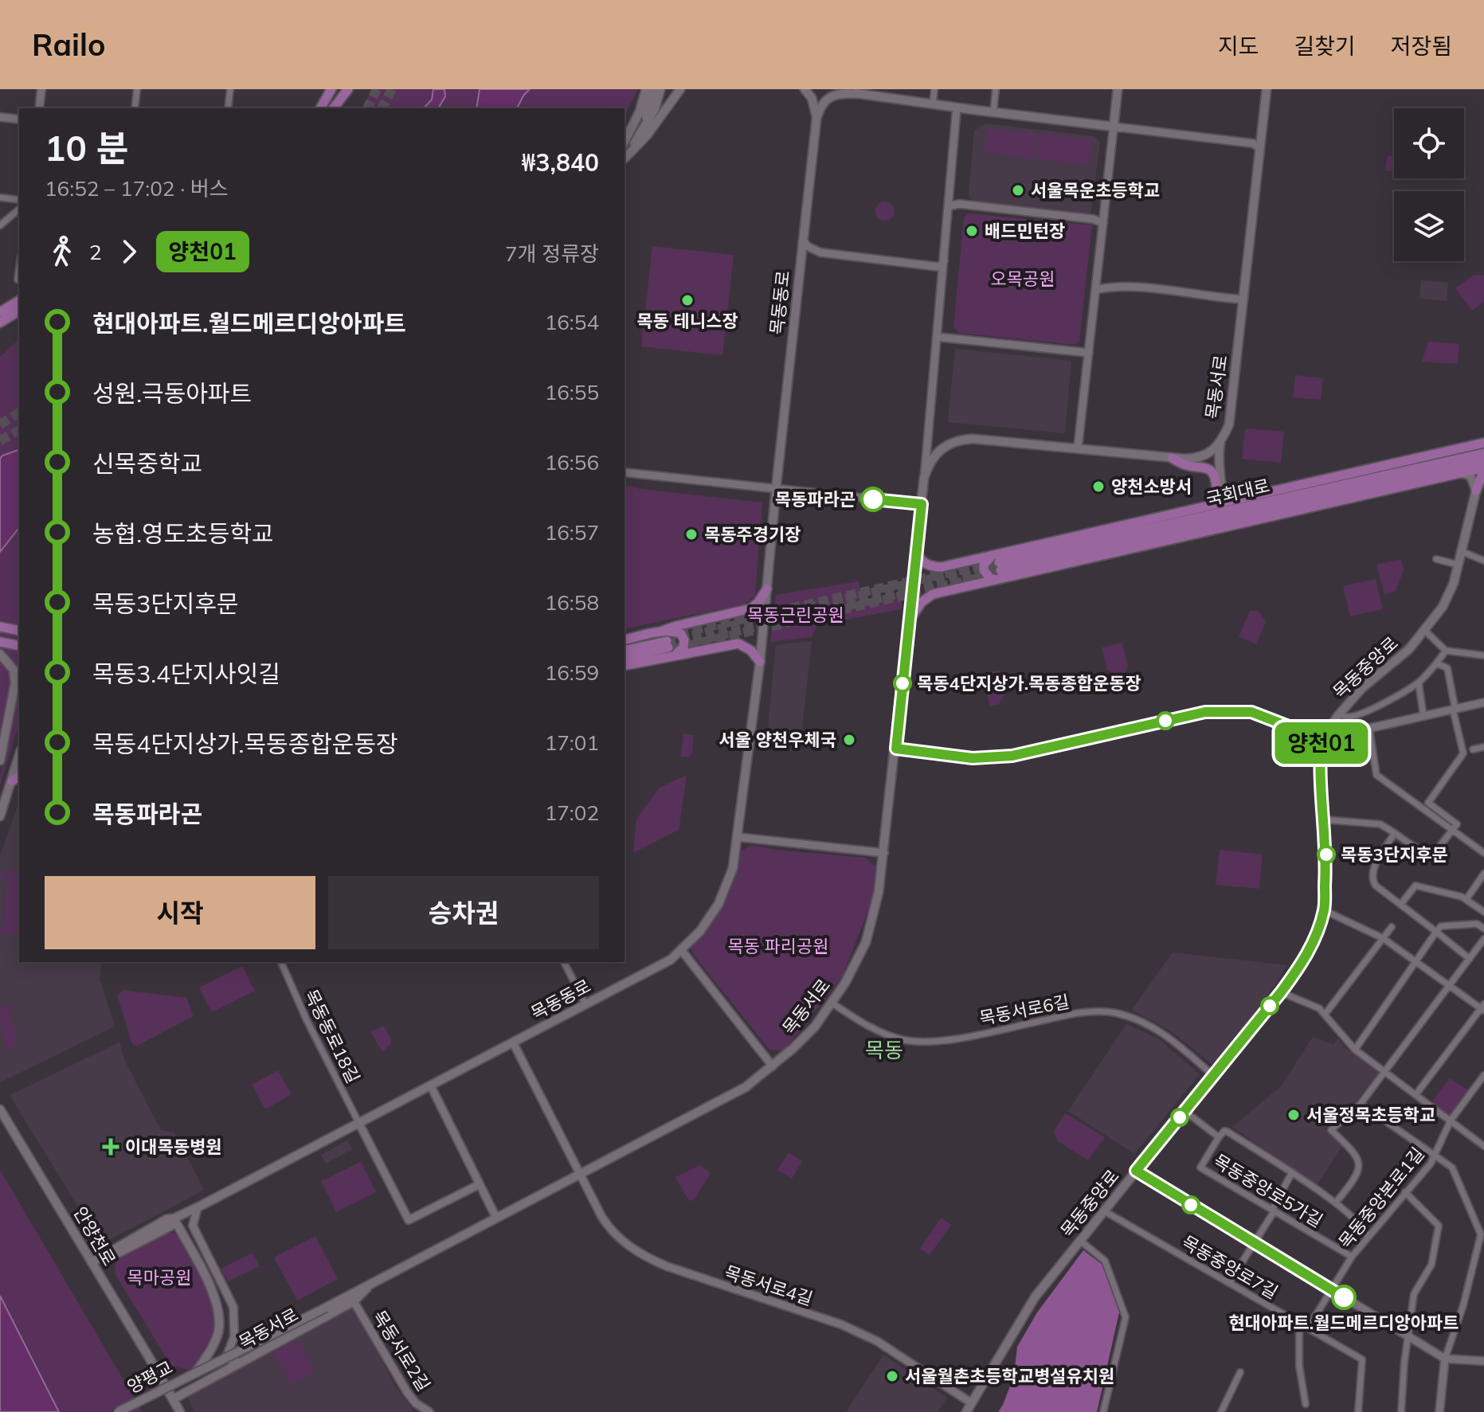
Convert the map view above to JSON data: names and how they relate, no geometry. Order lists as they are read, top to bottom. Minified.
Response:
{"streets":{"main road":["목동동로","목동서로","국회대로","목동중앙로","안양천로","양평교"],"street":["목동서로6길","목동동로18길","목동중앙로5가길","목동중앙본로1길","목동중앙로7길","목동서로4길","목동서로2길"]},"crossings":[["목동동로","목동동로18길"],["목동동로","안양천로"],["목동동로","목동서로4길"],["목동서로","목동서로6길"],["목동서로","안양천로"],["목동서로","목동서로4길"],["목동서로","목동서로2길"],["목동서로","양평교"],["목동중앙로","목동서로6길"],["목동중앙로","목동중앙로7길"],["목동중앙로","목동서로4길"],["목동중앙로5가길","목동중앙본로1길"],["목동중앙본로1길","목동중앙로7길"]],"districts":["목동"],"parks":["오목공원","목동근린공원","목동 파리공원","목마공원"],"places":{"other":["서울목운초등학교","배드민턴장","목동 테니스장","양천소방서","목동파라곤","목동주경기장","목동4단지상가.목동종합운동장","서울 양천우체국","목동3단지후문","서울정목초등학교","현대아파트.월드메르디앙아파트","서울월촌초등학교병설유치원"],"health":["이대목동병원"]},"lines":["bus line 양천01"],"page":{"header":"Railo","nav":["지도","길찾기","저장됨"],"on_map":"양천01","heading":["10 분","16:52 – 17:02 · 버스","₩3,840"],"legs":["2","양천01","7개 정류장"],"list":[{"name":"현대아파트.월드메르디앙아파트","value":"16:54"},{"name":"성원.극동아파트","value":"16:55"},{"name":"신목중학교","value":"16:56"},{"name":"농협.영도초등학교","value":"16:57"},{"name":"목동3단지후문","value":"16:58"},{"name":"목동3.4단지사잇길","value":"16:59"},{"name":"목동4단지상가.목동종합운동장","value":"17:01"},{"name":"목동파라곤","value":"17:02"}],"buttons":["시작","승차권"]}}
